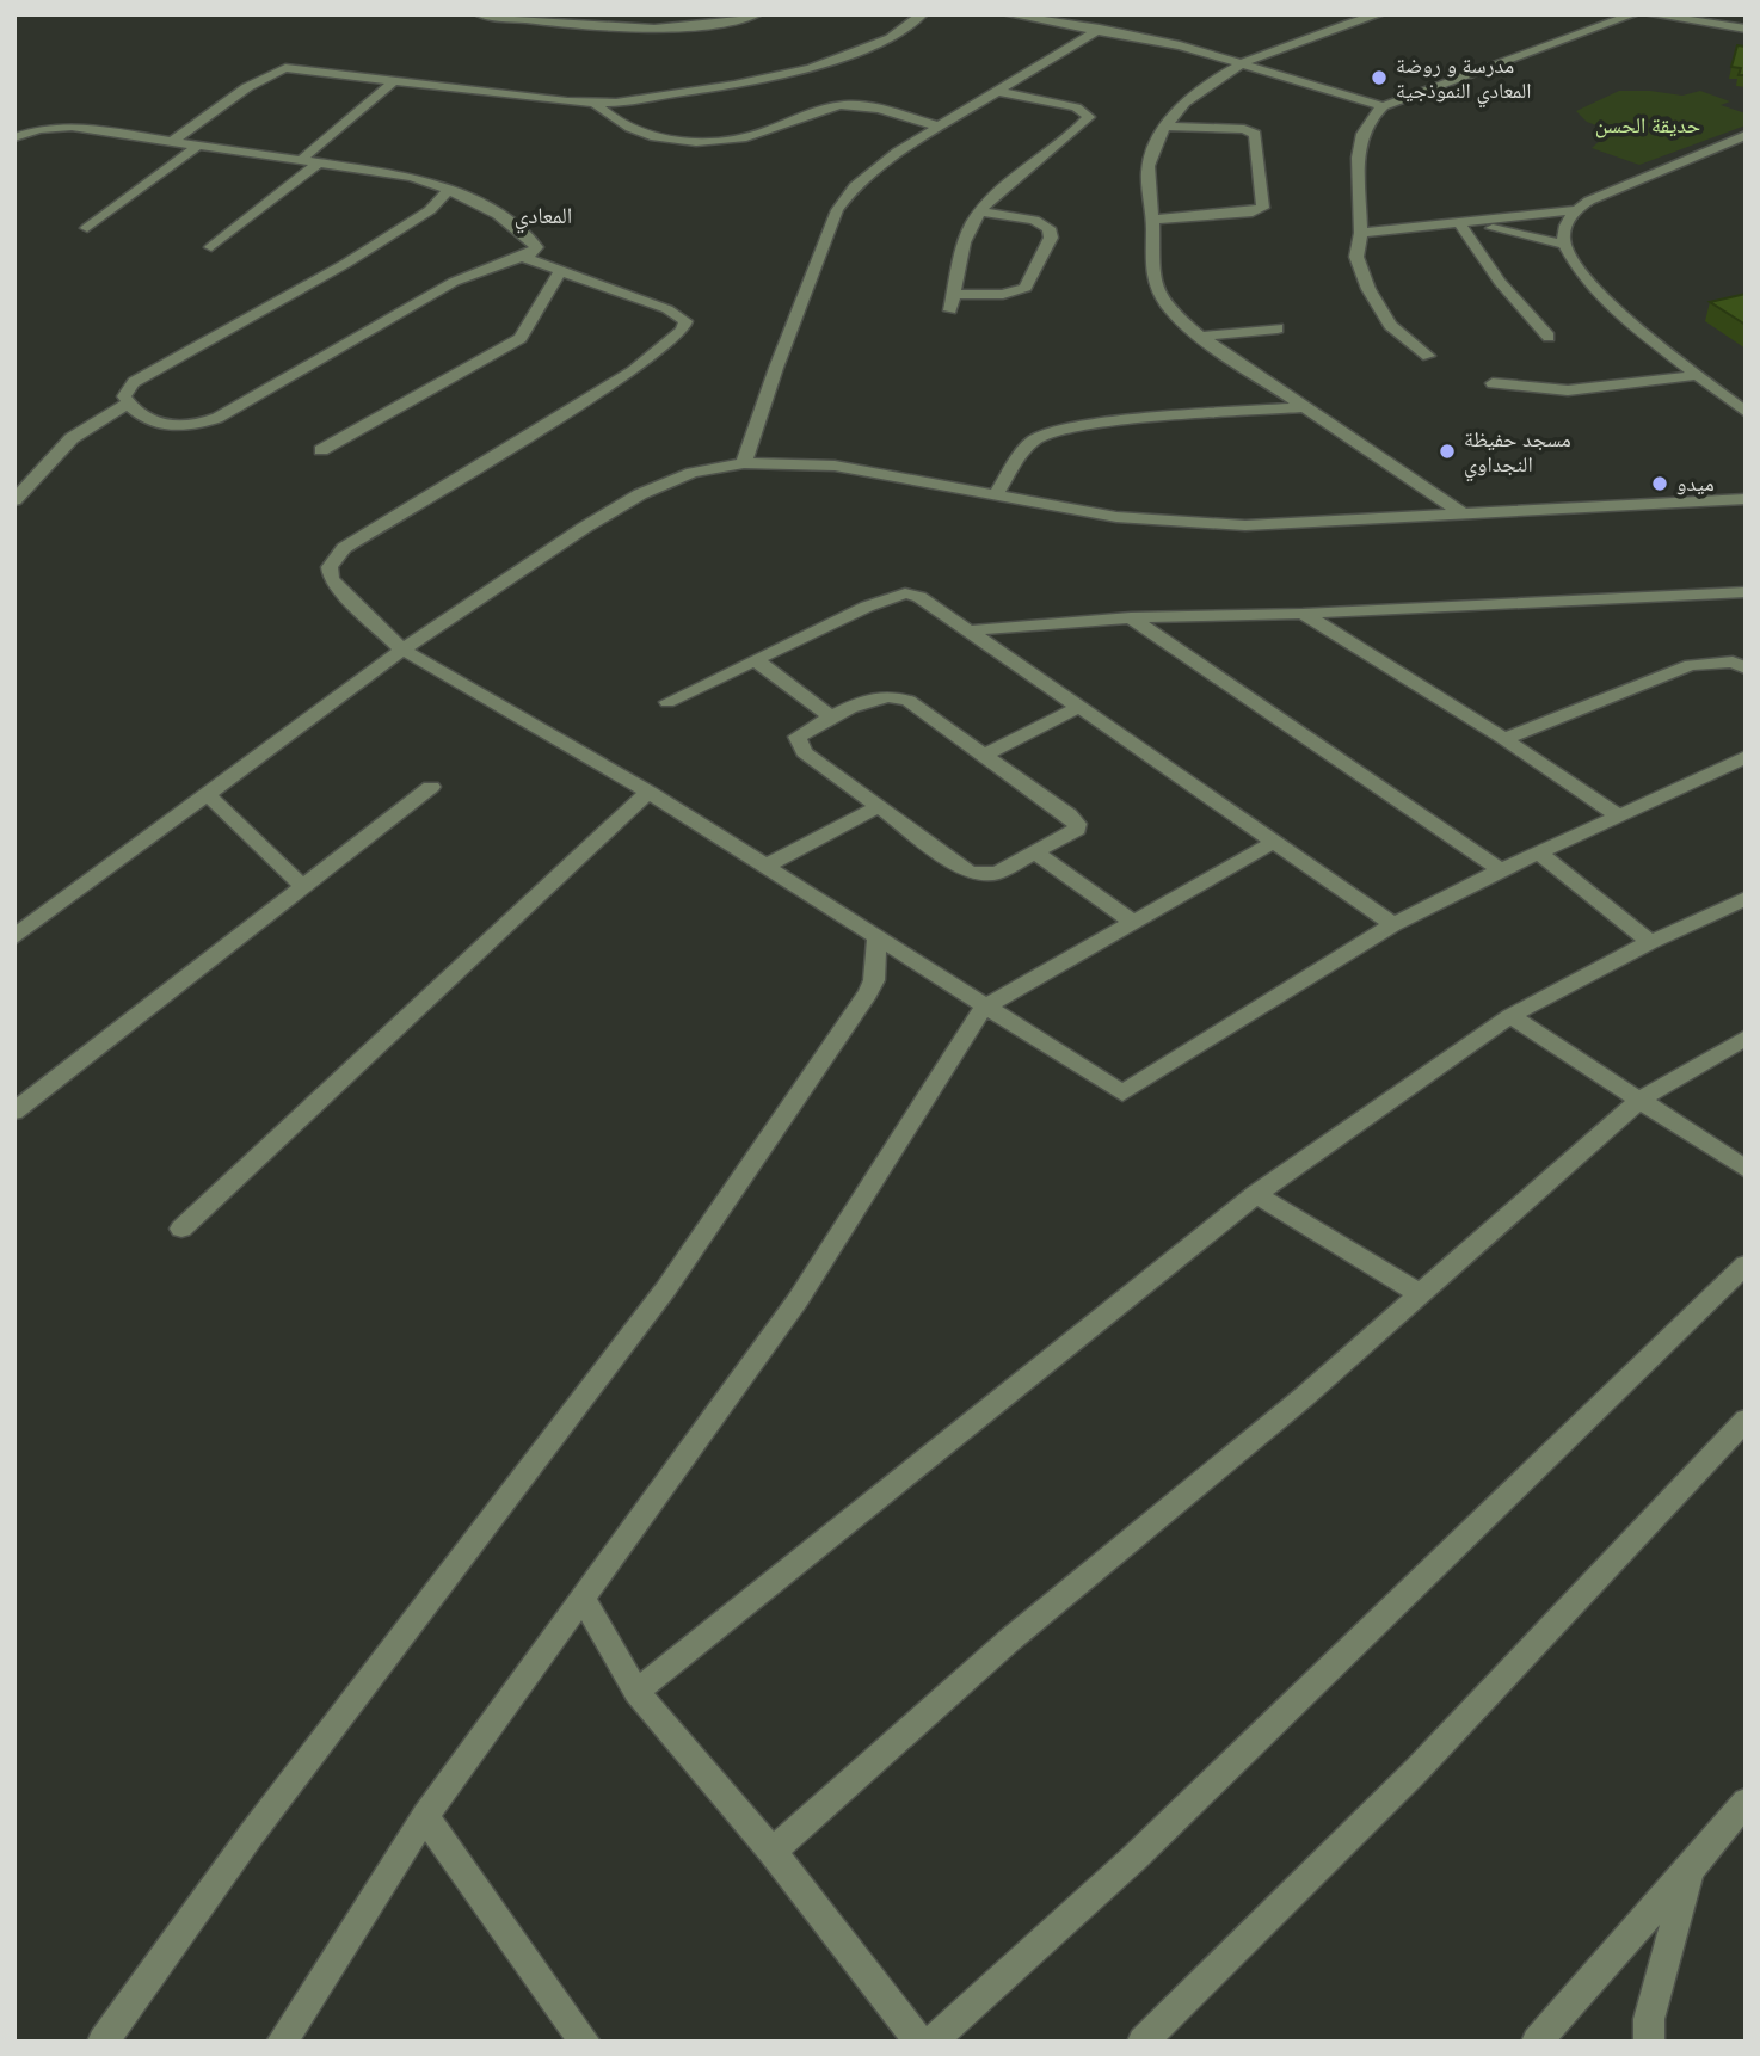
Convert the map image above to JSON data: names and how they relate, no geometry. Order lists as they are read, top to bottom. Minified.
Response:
{"districts":["المعادي"],"parks":["حديقة الحسن"],"places":["مدرسة و روضة المعادي النموذجية","مسجد حفيظة النجداوي","ميدو"]}
